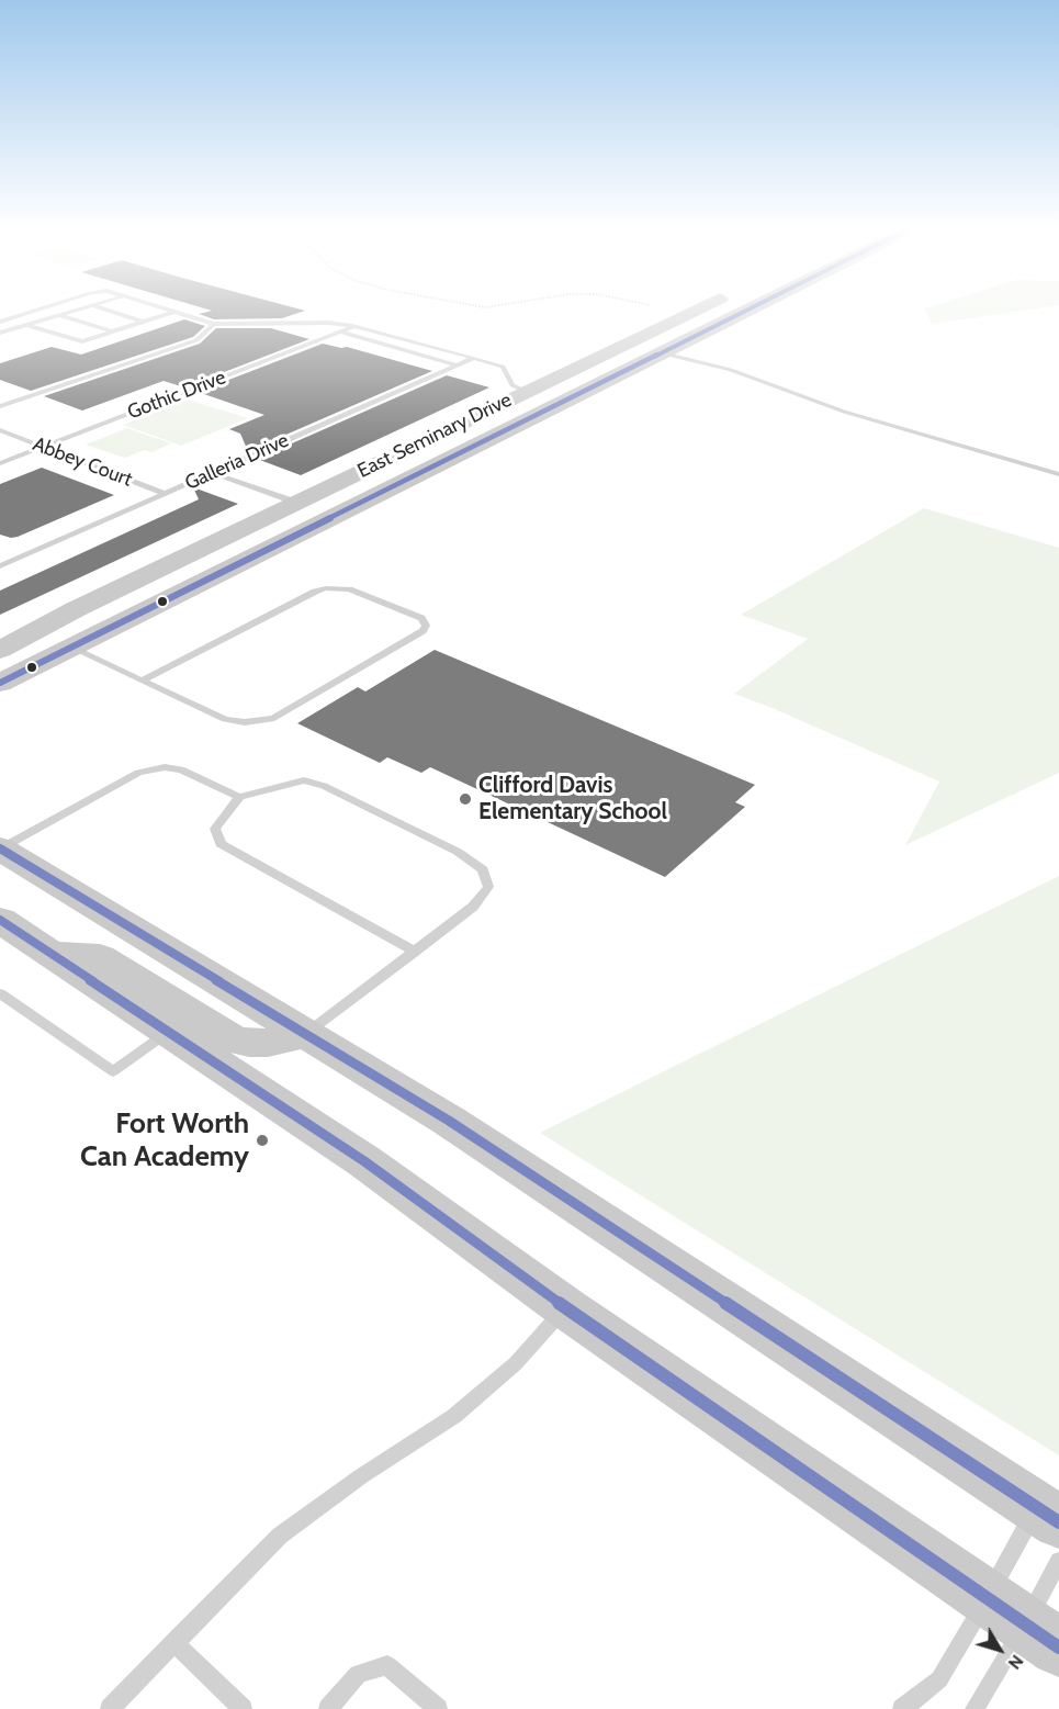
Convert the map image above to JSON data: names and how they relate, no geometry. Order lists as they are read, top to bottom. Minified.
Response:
{"streets":{"main road":["East Seminary Drive"],"lane":["Gothic Drive","Abbey Court","Galleria Drive"]},"crossings":[["Gothic Drive","Abbey Court"],["Abbey Court","Galleria Drive"]],"places":["Clifford Davis Elementary School","Fort Worth Can Academy"],"north":"bottom right"}
